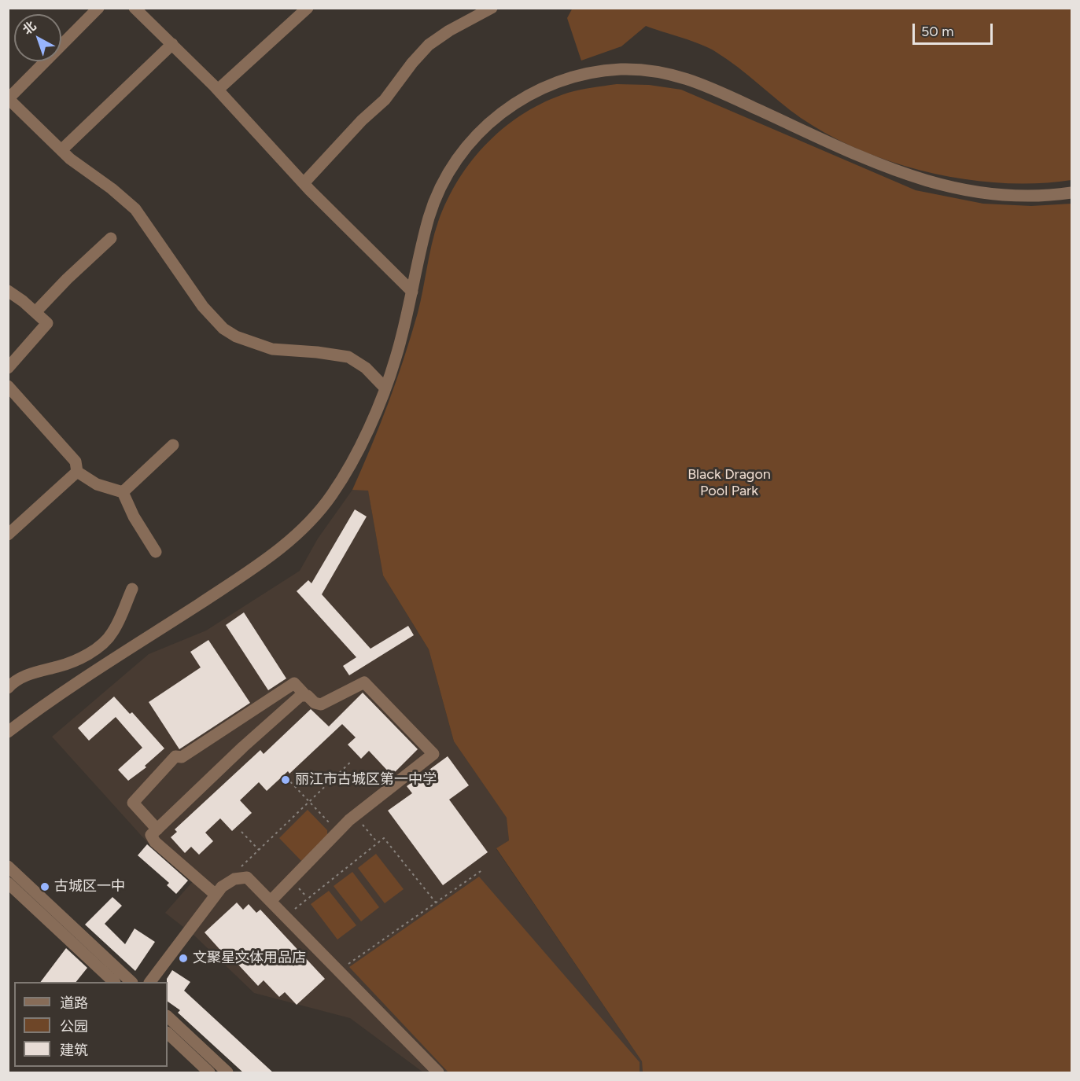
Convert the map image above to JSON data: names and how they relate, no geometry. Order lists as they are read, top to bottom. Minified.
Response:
{"parks":["Black Dragon Pool Park"],"places":["丽江市古城区第一中学","古城区一中","文聚星文体用品店"],"legend":["道路","公园","建筑"],"scale_bar":"50 m","north":"top left"}
